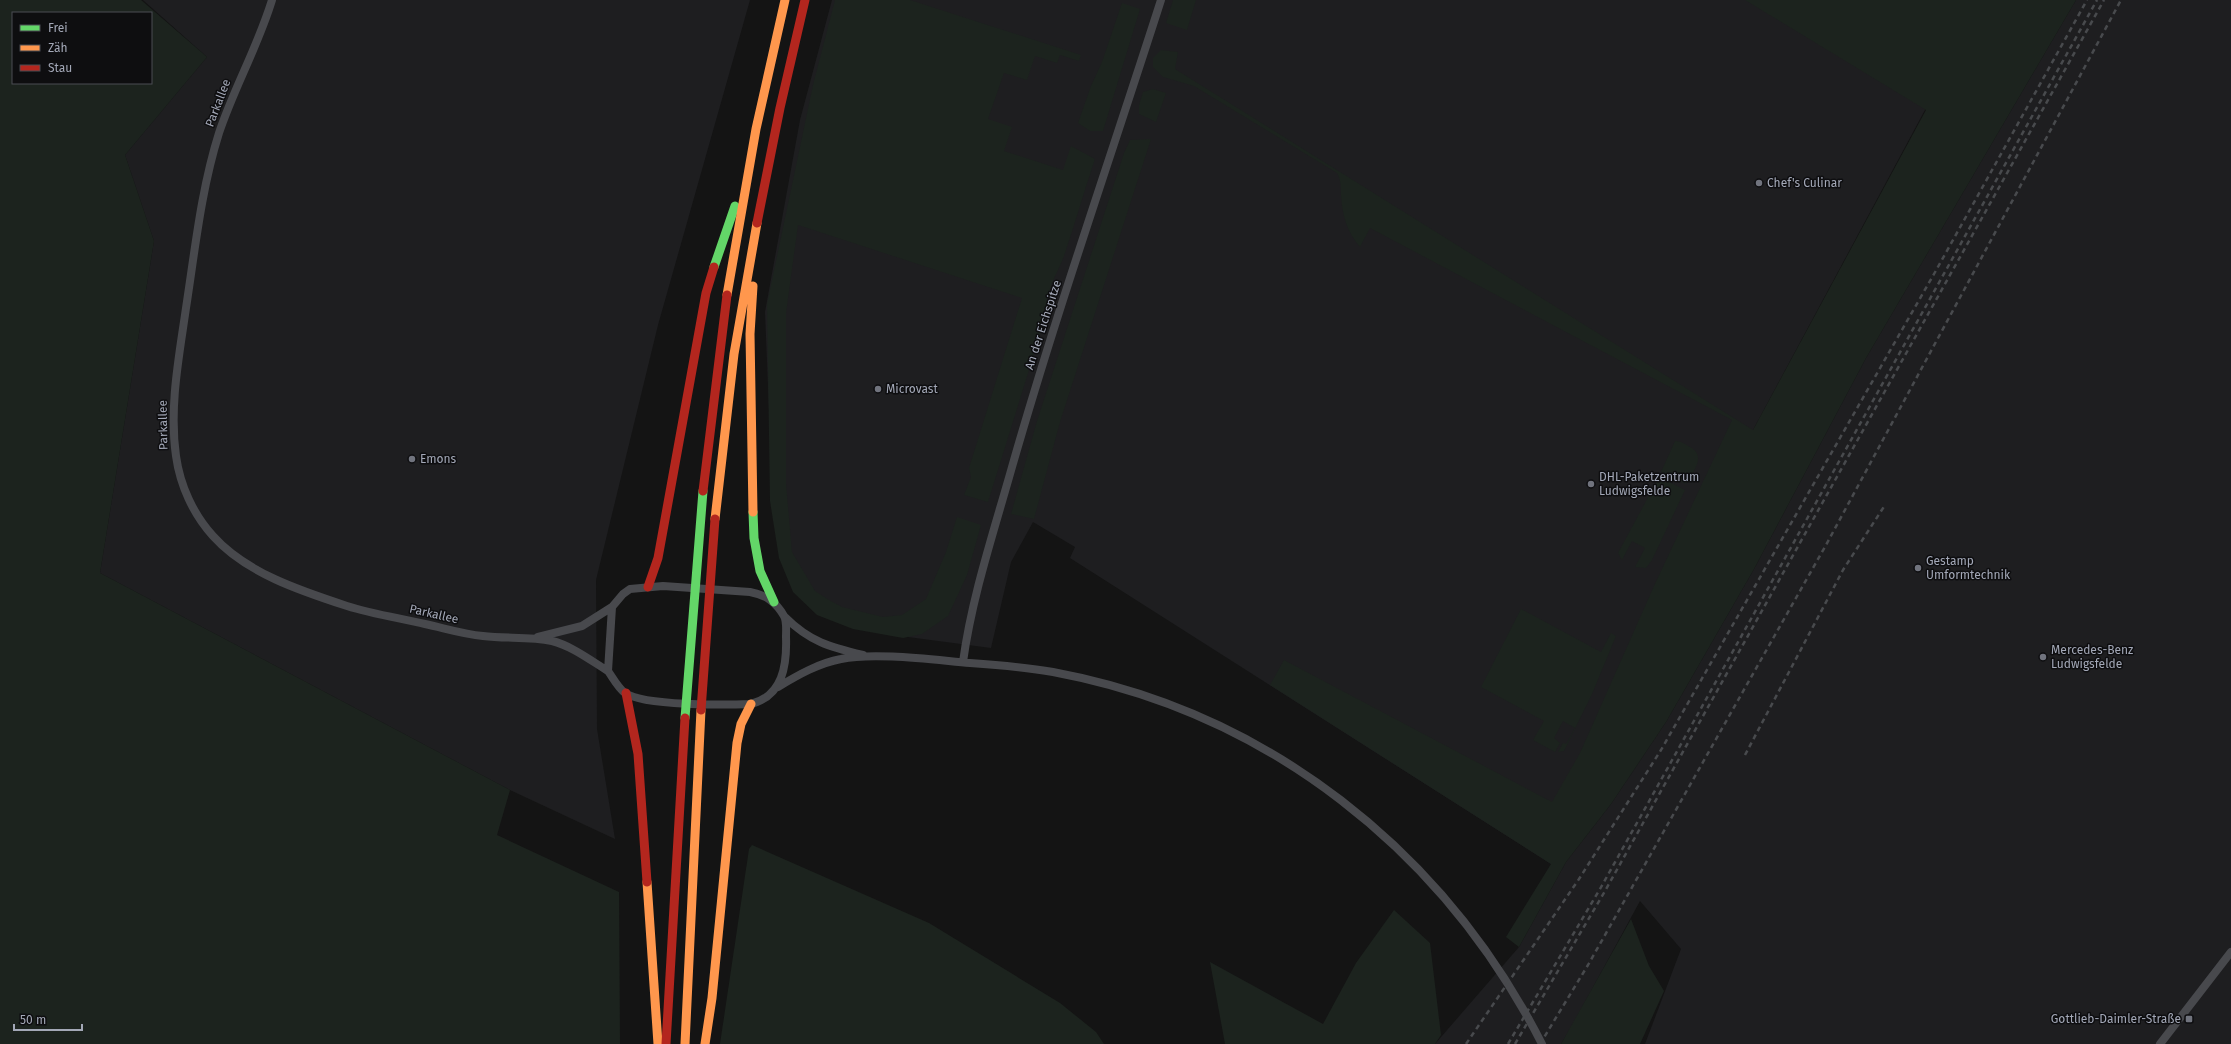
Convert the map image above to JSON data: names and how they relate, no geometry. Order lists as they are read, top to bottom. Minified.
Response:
{"streets":{"street":["Parkallee","An der Eichspitze"]},"places":{"other":["Chef's Culinar","Microvast","Emons","DHL-Paketzentrum Ludwigsfelde","Gestamp Umformtechnik","Mercedes-Benz Ludwigsfelde"],"transit":["Gottlieb-Daimler-Straße"]},"legend":["Frei","Zäh","Stau"],"scale_bar":"50 m"}
